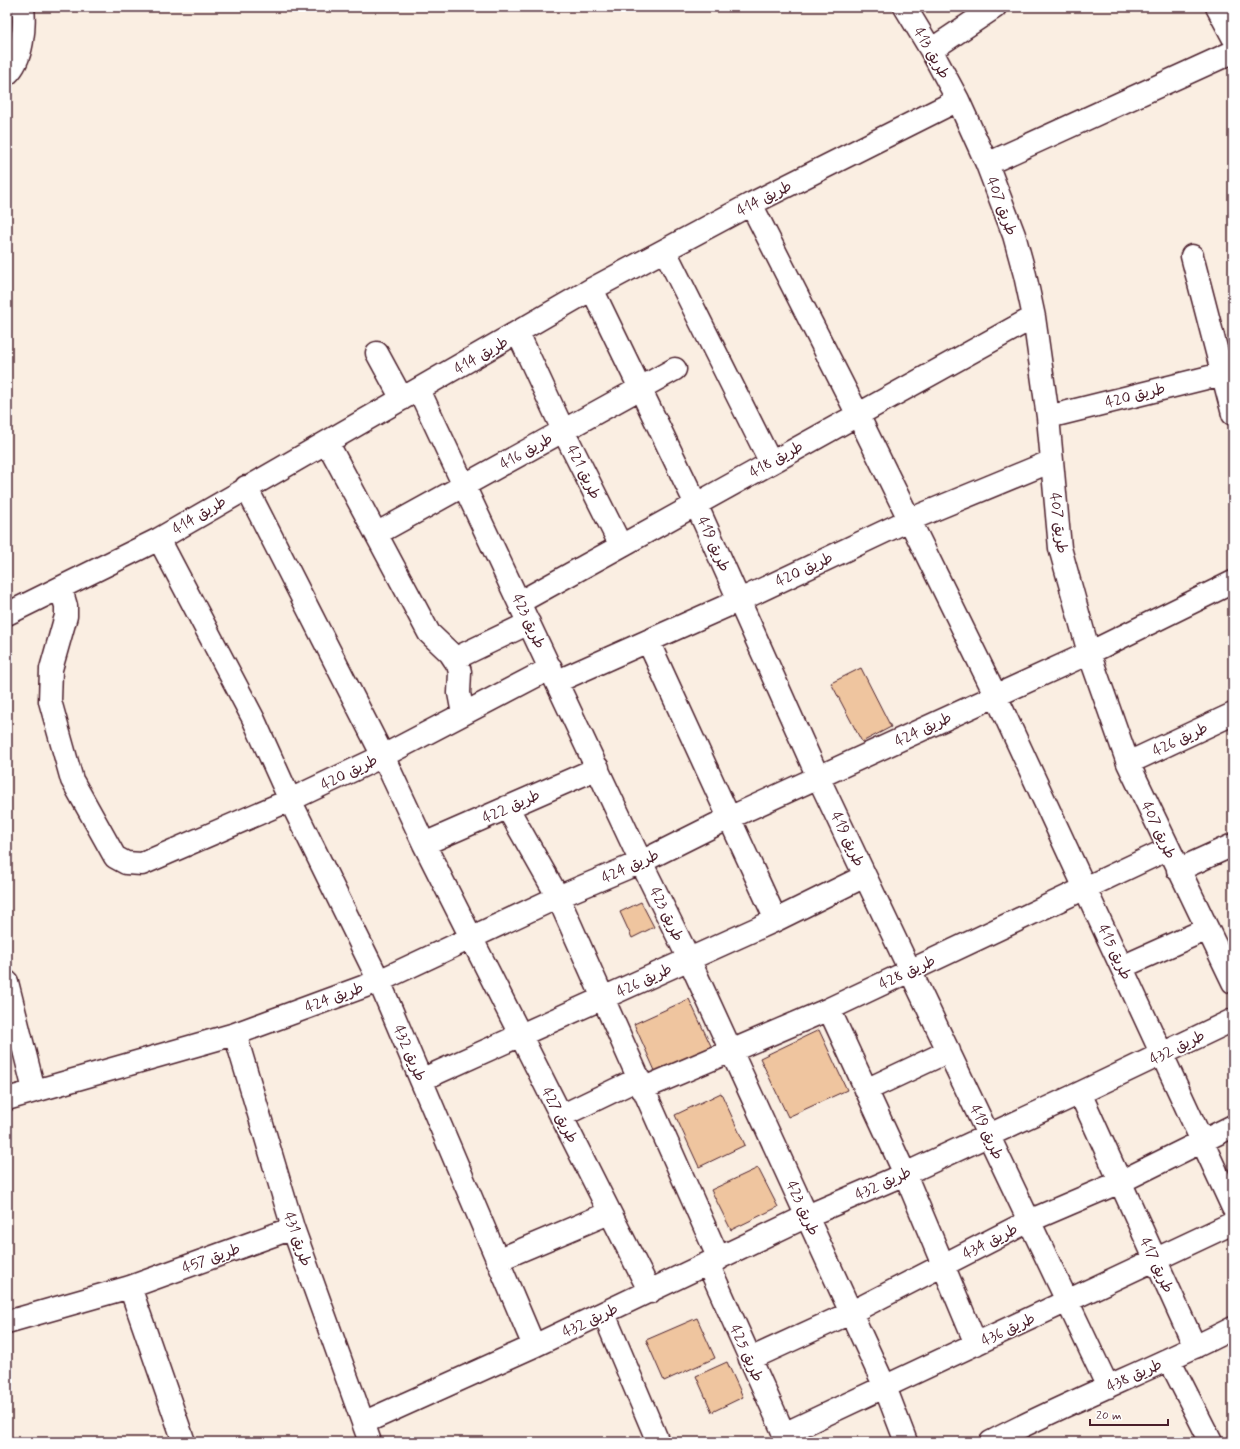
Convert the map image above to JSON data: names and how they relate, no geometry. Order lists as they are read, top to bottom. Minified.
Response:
{"streets":{"street":["طريق 413","طريق 414","طريق 407","طريق 420","طريق 416","طريق 418","طريق 421","طريق 419","طريق 423","طريق 424","طريق 426","طريق 422","طريق 415","طريق 428","طريق 432","طريق 427","طريق 431","طريق 434","طريق 457","طريق 417","طريق 436","طريق 425","طريق 438"]},"crossings":[["طريق 413","طريق 414"],["طريق 413","طريق 407"],["طريق 414","طريق 407"],["طريق 414","طريق 420"],["طريق 414","طريق 421"],["طريق 414","طريق 419"],["طريق 414","طريق 423"],["طريق 414","طريق 415"],["طريق 414","طريق 432"],["طريق 414","طريق 427"],["طريق 407","طريق 420"],["طريق 407","طريق 418"],["طريق 407","طريق 424"],["طريق 407","طريق 426"],["طريق 407","طريق 428"],["طريق 420","طريق 419"],["طريق 420","طريق 423"],["طريق 420","طريق 415"],["طريق 420","طريق 432"],["طريق 420","طريق 427"],["طريق 416","طريق 421"],["طريق 416","طريق 419"],["طريق 416","طريق 423"],["طريق 418","طريق 421"],["طريق 418","طريق 419"],["طريق 418","طريق 423"],["طريق 418","طريق 415"],["طريق 419","طريق 424"],["طريق 419","طريق 426"],["طريق 419","طريق 428"],["طريق 419","طريق 432"],["طريق 419","طريق 434"],["طريق 419","طريق 436"],["طريق 419","طريق 438"],["طريق 423","طريق 424"],["طريق 423","طريق 426"],["طريق 423","طريق 422"],["طريق 423","طريق 428"],["طريق 423","طريق 432"],["طريق 423","طريق 434"],["طريق 423","طريق 436"],["طريق 424","طريق 415"],["طريق 424","طريق 432"],["طريق 424","طريق 427"],["طريق 424","طريق 431"],["طريق 424","طريق 425"],["طريق 426","طريق 432"],["طريق 426","طريق 427"],["طريق 426","طريق 425"],["طريق 422","طريق 427"],["طريق 422","طريق 425"],["طريق 415","طريق 428"],["طريق 415","طريق 432"],["طريق 415","طريق 434"],["طريق 428","طريق 427"],["طريق 428","طريق 425"],["طريق 432","طريق 427"],["طريق 432","طريق 431"],["طريق 432","طريق 417"],["طريق 432","طريق 425"],["طريق 431","طريق 457"],["طريق 434","طريق 417"],["طريق 434","طريق 425"],["طريق 417","طريق 436"],["طريق 417","طريق 438"],["طريق 436","طريق 425"]],"scale_bar":"20 m"}
